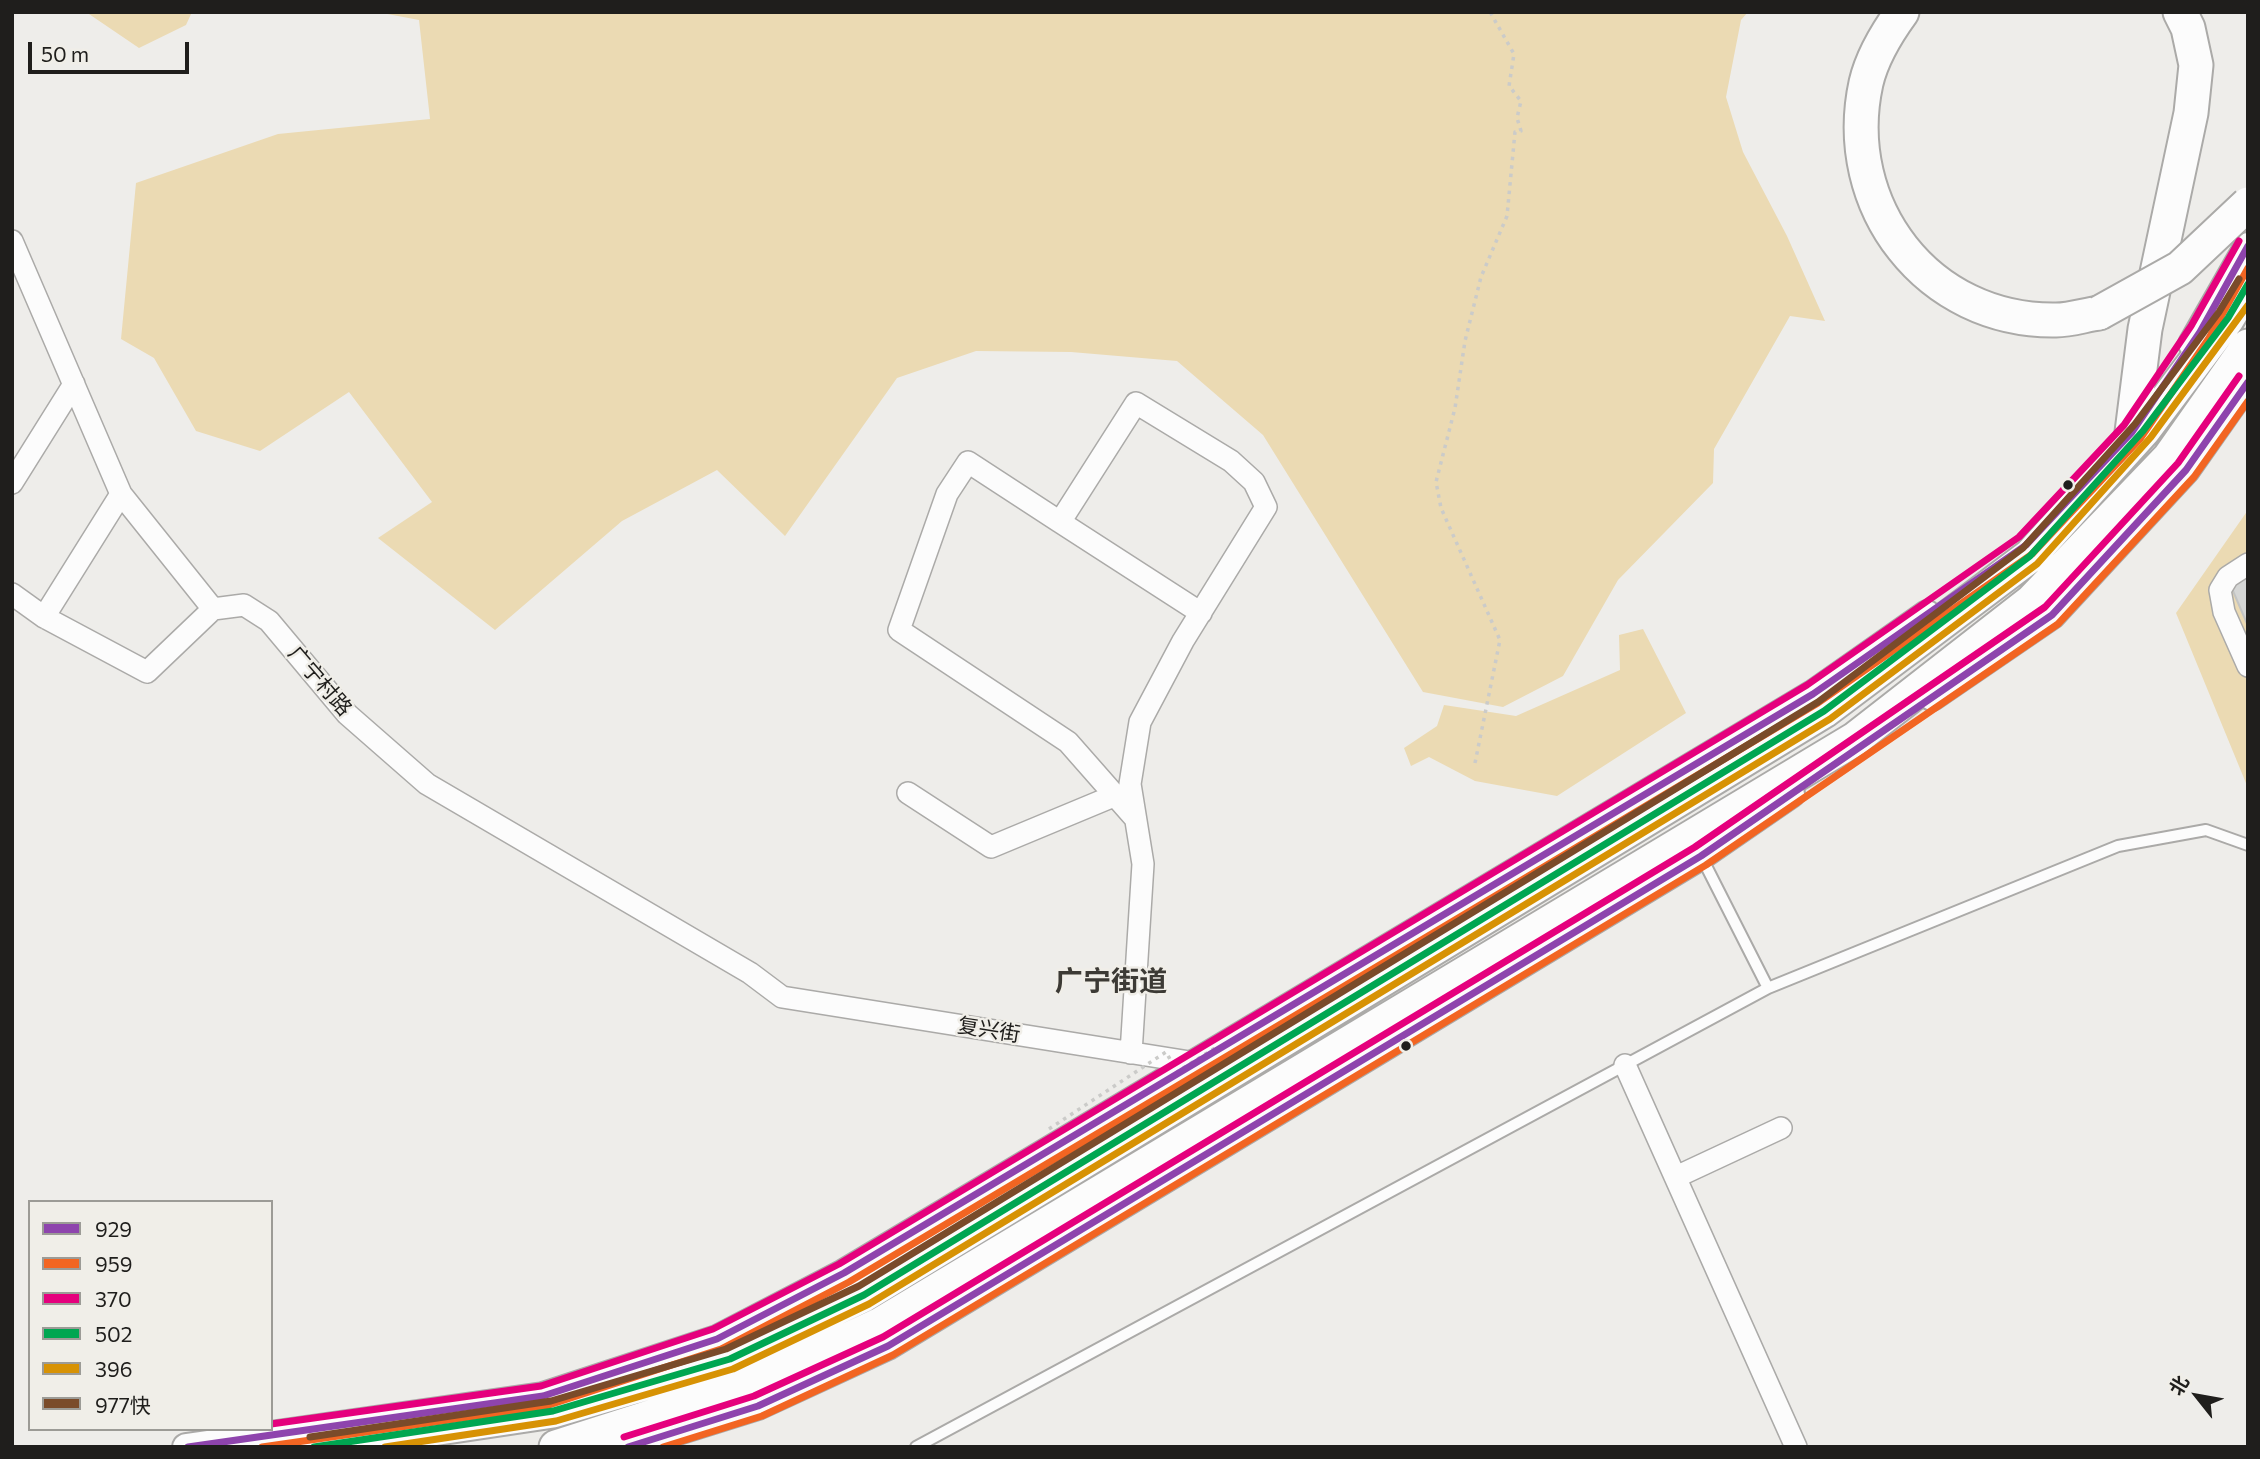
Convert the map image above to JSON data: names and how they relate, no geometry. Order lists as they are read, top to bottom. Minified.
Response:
{"streets":{"street":["广宁村路","复兴街"]},"crossings":[["广宁村路","复兴街"]],"districts":["广宁街道"],"lines":["transit line 370","transit line 929","transit line 959","transit line 977快","transit line 502","transit line 396"],"legend":["929","959","370","502","396","977快"],"scale_bar":"50 m","north":"top left"}
